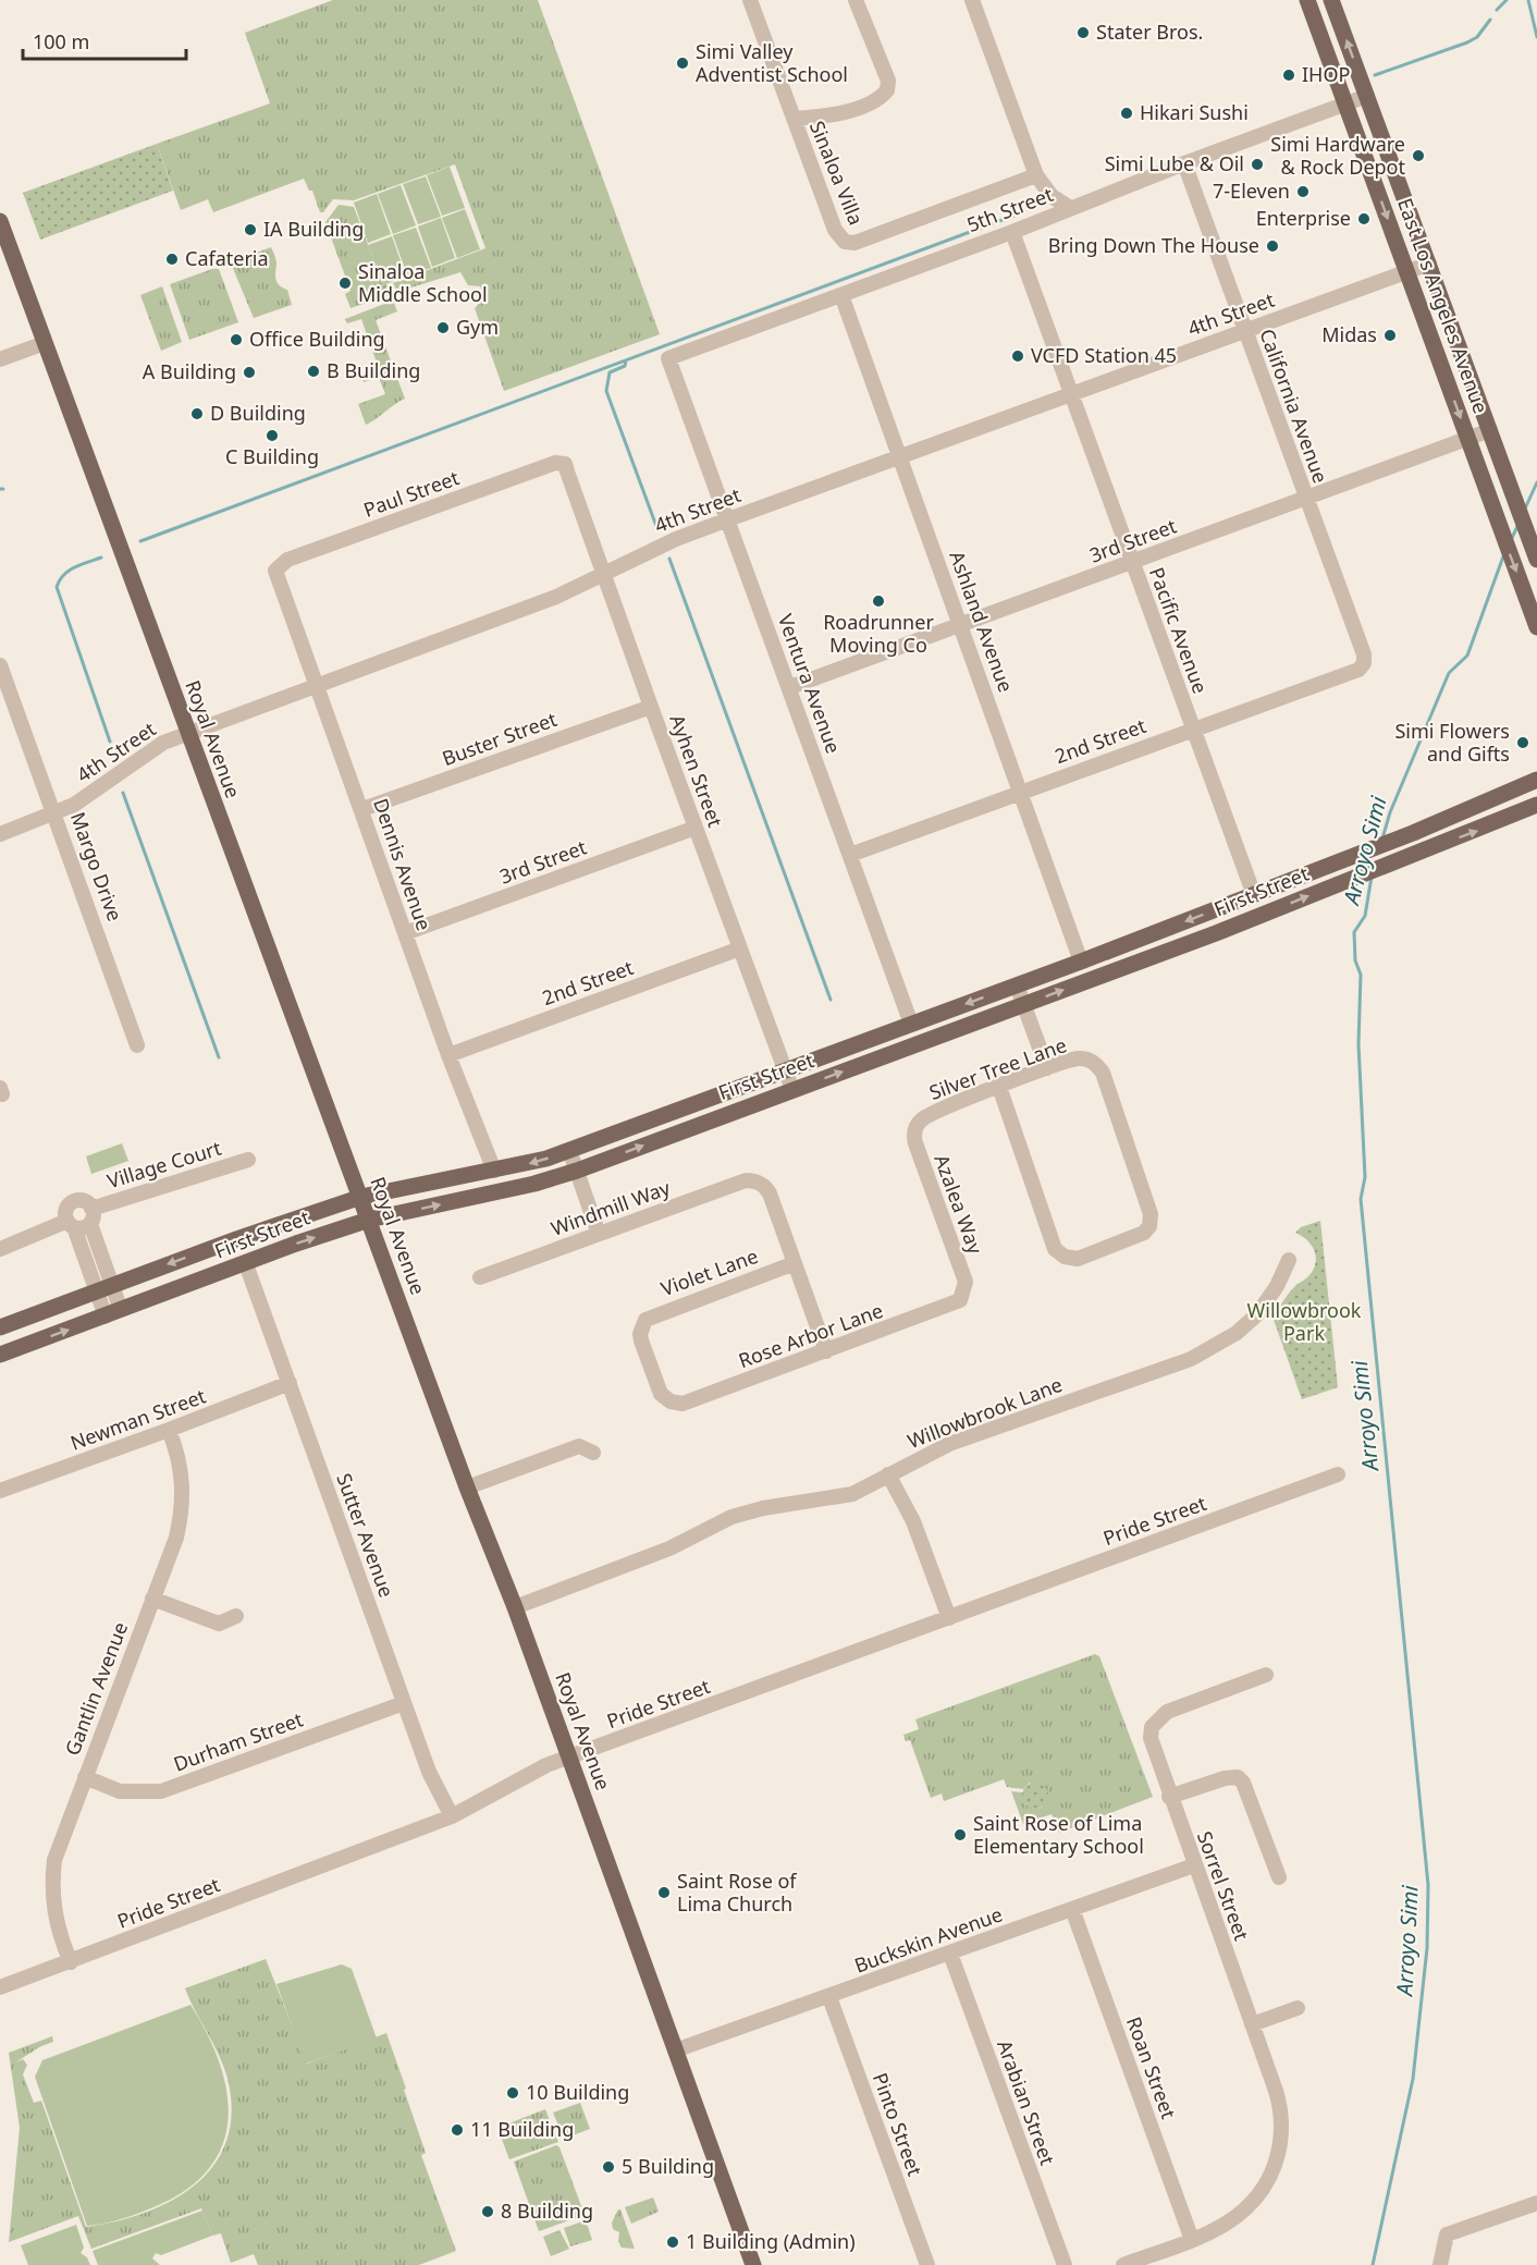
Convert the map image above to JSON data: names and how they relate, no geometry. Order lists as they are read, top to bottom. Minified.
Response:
{"streets":{"main road":["East Los Angeles Avenue","Royal Avenue","First Street"],"street":["Sinaloa Villa","5th Street","4th Street","California Avenue","Paul Street","3rd Street","Ashland Avenue","Pacific Avenue","Ventura Avenue","Buster Street","2nd Street","Ayhen Street","Dennis Avenue","Margo Drive","Silver Tree Lane","Village Court","Azalea Way","Windmill Way","Violet Lane","Rose Arbor Lane","Willowbrook Lane","Newman Street","Pride Street","Sutter Avenue","Gantlin Avenue","Durham Street","Sorrel Street","Buckskin Avenue","Roan Street","Arabian Street","Pinto Street"]},"crossings":[["5th Street","East Los Angeles Avenue"],["5th Street","California Avenue"],["5th Street","Ashland Avenue"],["5th Street","Pacific Avenue"],["5th Street","Ventura Avenue"],["East Los Angeles Avenue","4th Street"],["East Los Angeles Avenue","3rd Street"],["4th Street","California Avenue"],["4th Street","Ashland Avenue"],["4th Street","Pacific Avenue"],["4th Street","Ventura Avenue"],["4th Street","Royal Avenue"],["4th Street","Ayhen Street"],["4th Street","Dennis Avenue"],["4th Street","Margo Drive"],["California Avenue","3rd Street"],["California Avenue","2nd Street"],["Paul Street","Ayhen Street"],["Paul Street","Dennis Avenue"],["3rd Street","Ashland Avenue"],["3rd Street","Pacific Avenue"],["3rd Street","Ventura Avenue"],["3rd Street","Ayhen Street"],["3rd Street","Dennis Avenue"],["Ashland Avenue","2nd Street"],["Ashland Avenue","First Street"],["Pacific Avenue","2nd Street"],["Pacific Avenue","First Street"],["Ventura Avenue","2nd Street"],["Ventura Avenue","First Street"],["Royal Avenue","First Street"],["Royal Avenue","Willowbrook Lane"],["Royal Avenue","Pride Street"],["Royal Avenue","Buckskin Avenue"],["Buster Street","Ayhen Street"],["Buster Street","Dennis Avenue"],["2nd Street","Ayhen Street"],["2nd Street","Dennis Avenue"],["Ayhen Street","First Street"],["Dennis Avenue","First Street"],["First Street","Village Court"],["First Street","Sutter Avenue"],["Silver Tree Lane","Azalea Way"],["Azalea Way","Rose Arbor Lane"],["Windmill Way","Violet Lane"],["Violet Lane","Rose Arbor Lane"],["Newman Street","Sutter Avenue"],["Newman Street","Gantlin Avenue"],["Pride Street","Sutter Avenue"],["Pride Street","Gantlin Avenue"],["Sutter Avenue","Durham Street"],["Gantlin Avenue","Durham Street"],["Sorrel Street","Buckskin Avenue"],["Sorrel Street","Roan Street"],["Buckskin Avenue","Roan Street"],["Buckskin Avenue","Arabian Street"],["Buckskin Avenue","Pinto Street"]],"water":["Arroyo Simi"],"parks":["Willowbrook Park"],"places":["Stater Bros.","Simi Valley Adventist School","IHOP","Hikari Sushi","Simi Hardware & Rock Depot","Simi Lube & Oil","7-Eleven","Enterprise","IA Building","Bring Down The House","Cafateria","Sinaloa Middle School","Gym","Midas","Office Building","VCFD Station 45","B Building","A Building","D Building","C Building","Roadrunner Moving Co","Simi Flowers and Gifts","Saint Rose of Lima Elementary School","Saint Rose of Lima Church","10 Building","11 Building","5 Building","8 Building","1 Building (Admin)"],"scale_bar":"100 m"}
